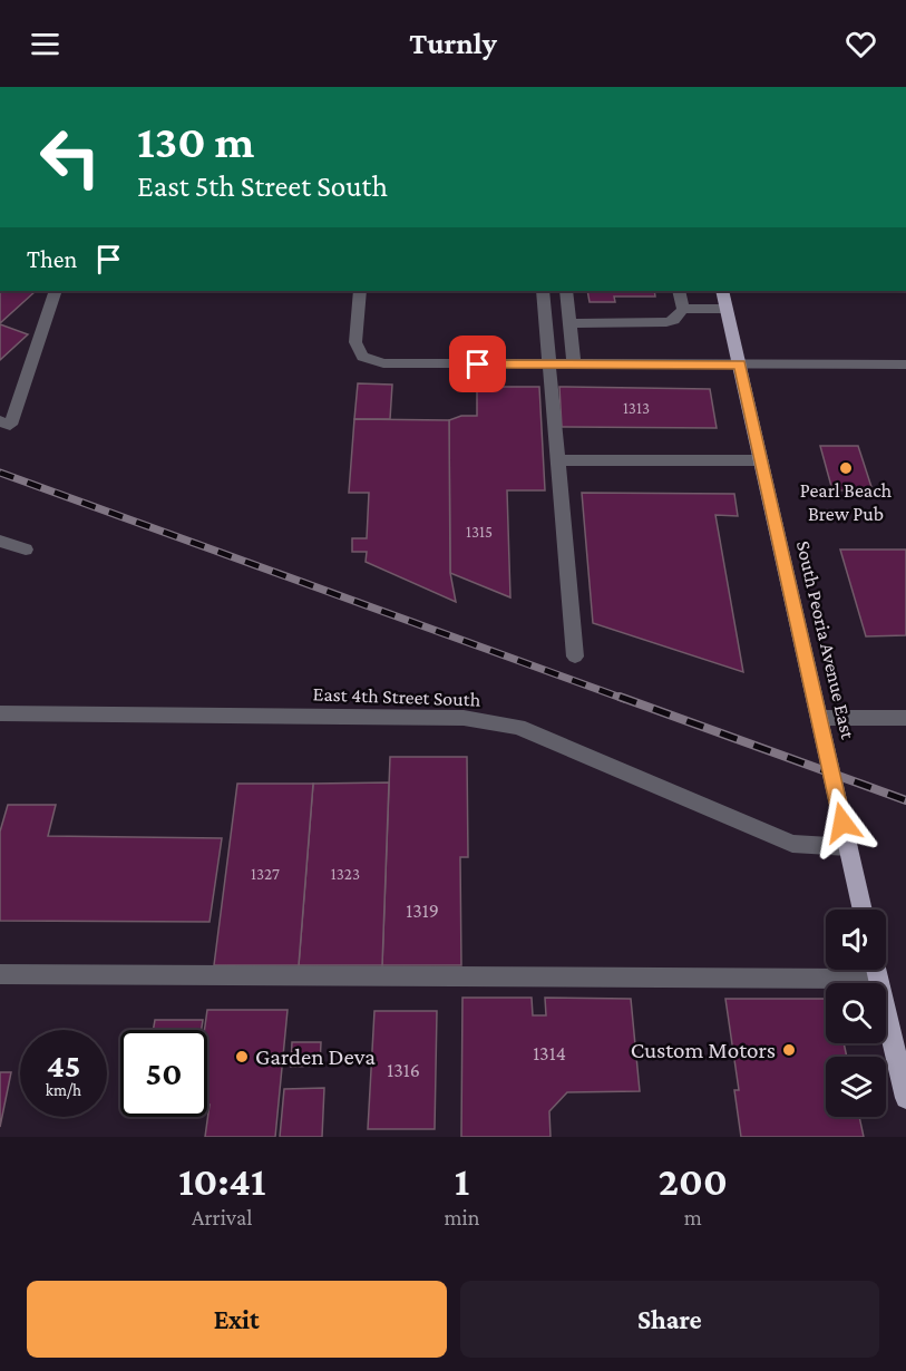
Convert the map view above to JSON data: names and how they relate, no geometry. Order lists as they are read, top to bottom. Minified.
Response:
{"streets":{"main road":["South Peoria Avenue East"],"street":["East 4th Street South"]},"crossings":[["South Peoria Avenue East","East 4th Street South"]],"places":["Pearl Beach Brew Pub","Custom Motors","Garden Deva"],"house_numbers":["1313","1315","1327","1323","1319","1314","1316"],"page":{"header":"Turnly","turn":["130 m","East 5th Street South"],"then":"Then","speed":"45 km/h","limit":"50","eta":["10:41","Arrival","1","min","200","m"],"buttons":["Exit","Share"]}}
